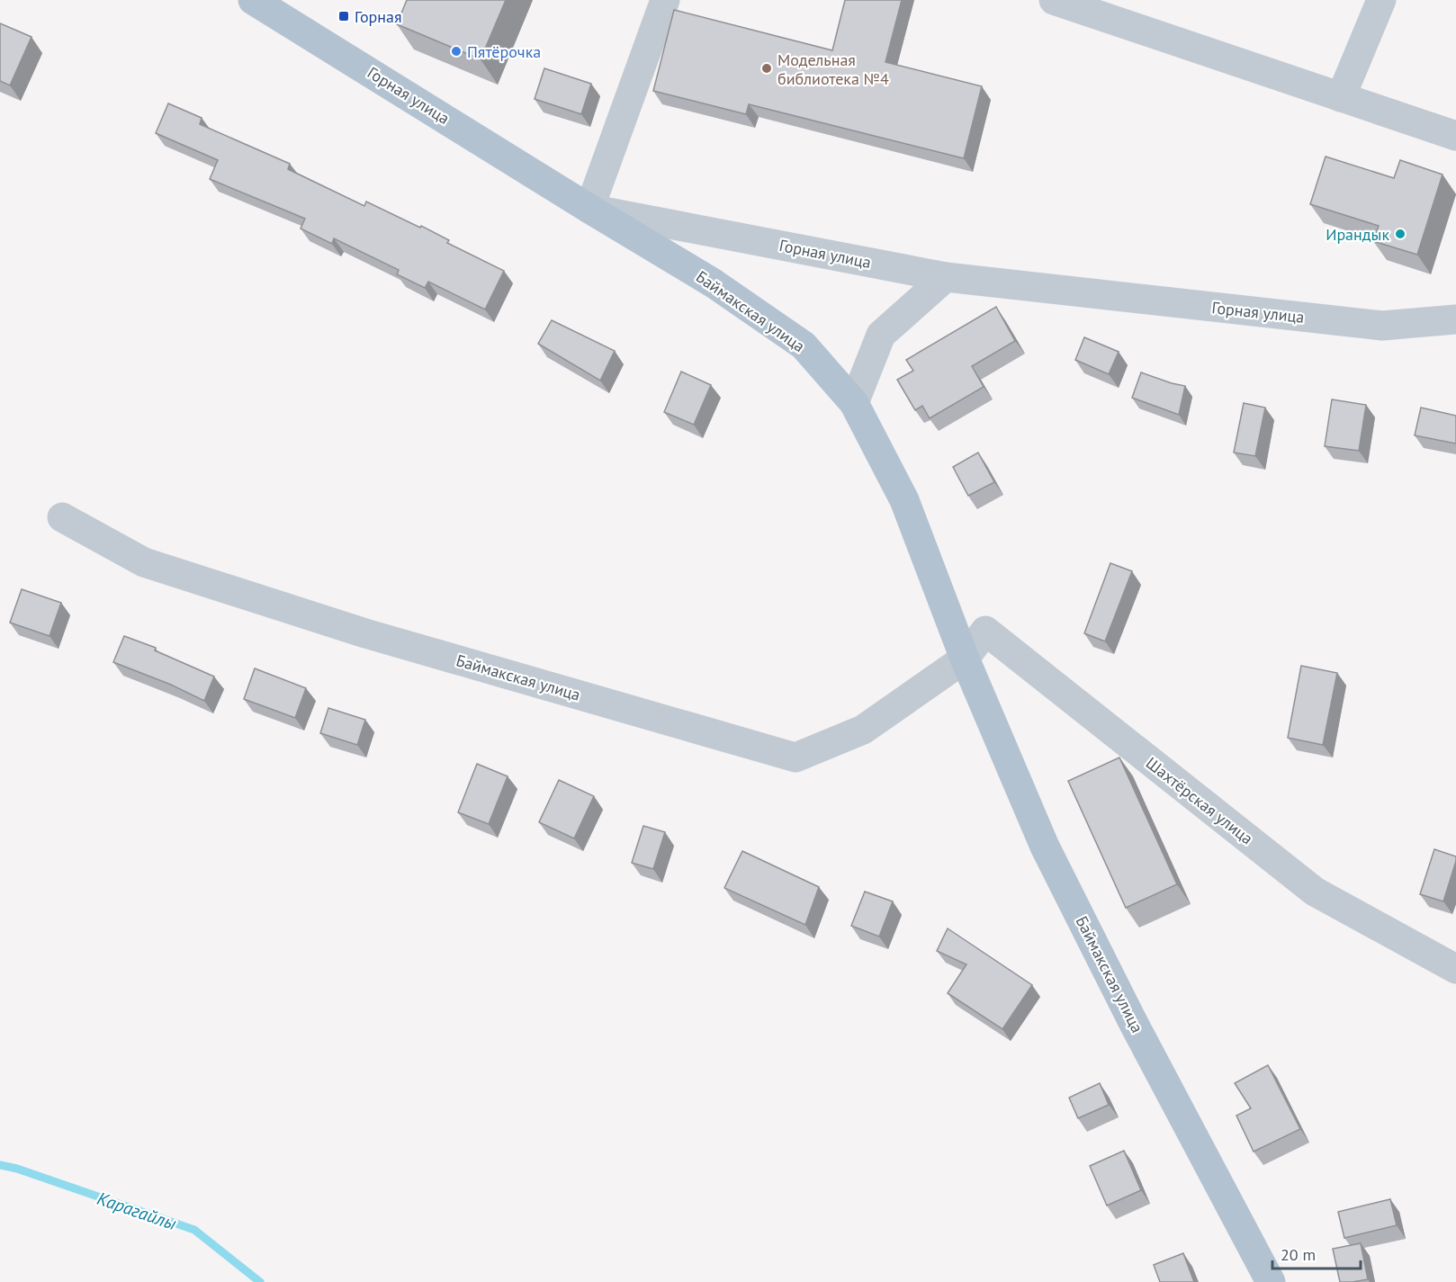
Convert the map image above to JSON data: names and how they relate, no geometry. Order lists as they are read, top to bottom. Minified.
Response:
{"streets":{"main road":["Горная улица","Баймакская улица"],"street":["Шахтёрская улица"]},"crossings":[["Горная улица","Баймакская улица"],["Баймакская улица","Шахтёрская улица"]],"water":["Карагайлы"],"places":{"transit":["Горная"],"other":["Пятёрочка","Модельная библиотека №4","Ирандык"]},"scale_bar":"20 m"}
